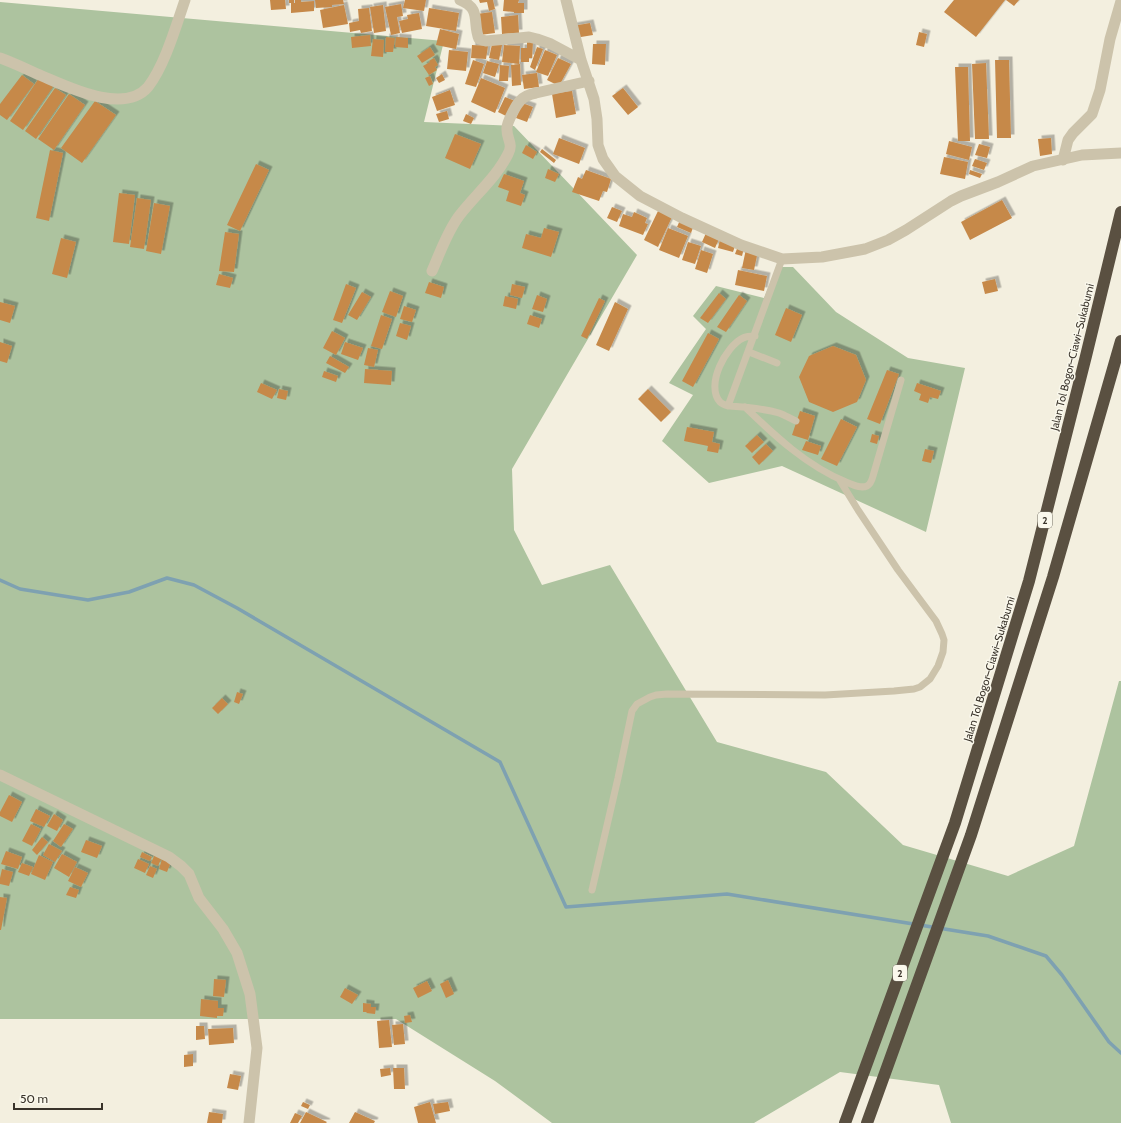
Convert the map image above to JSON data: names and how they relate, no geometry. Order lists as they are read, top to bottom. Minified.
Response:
{"streets":{"highway":["Jalan Tol Bogor–Ciawi–Sukabumi","2"]},"scale_bar":"50 m"}
